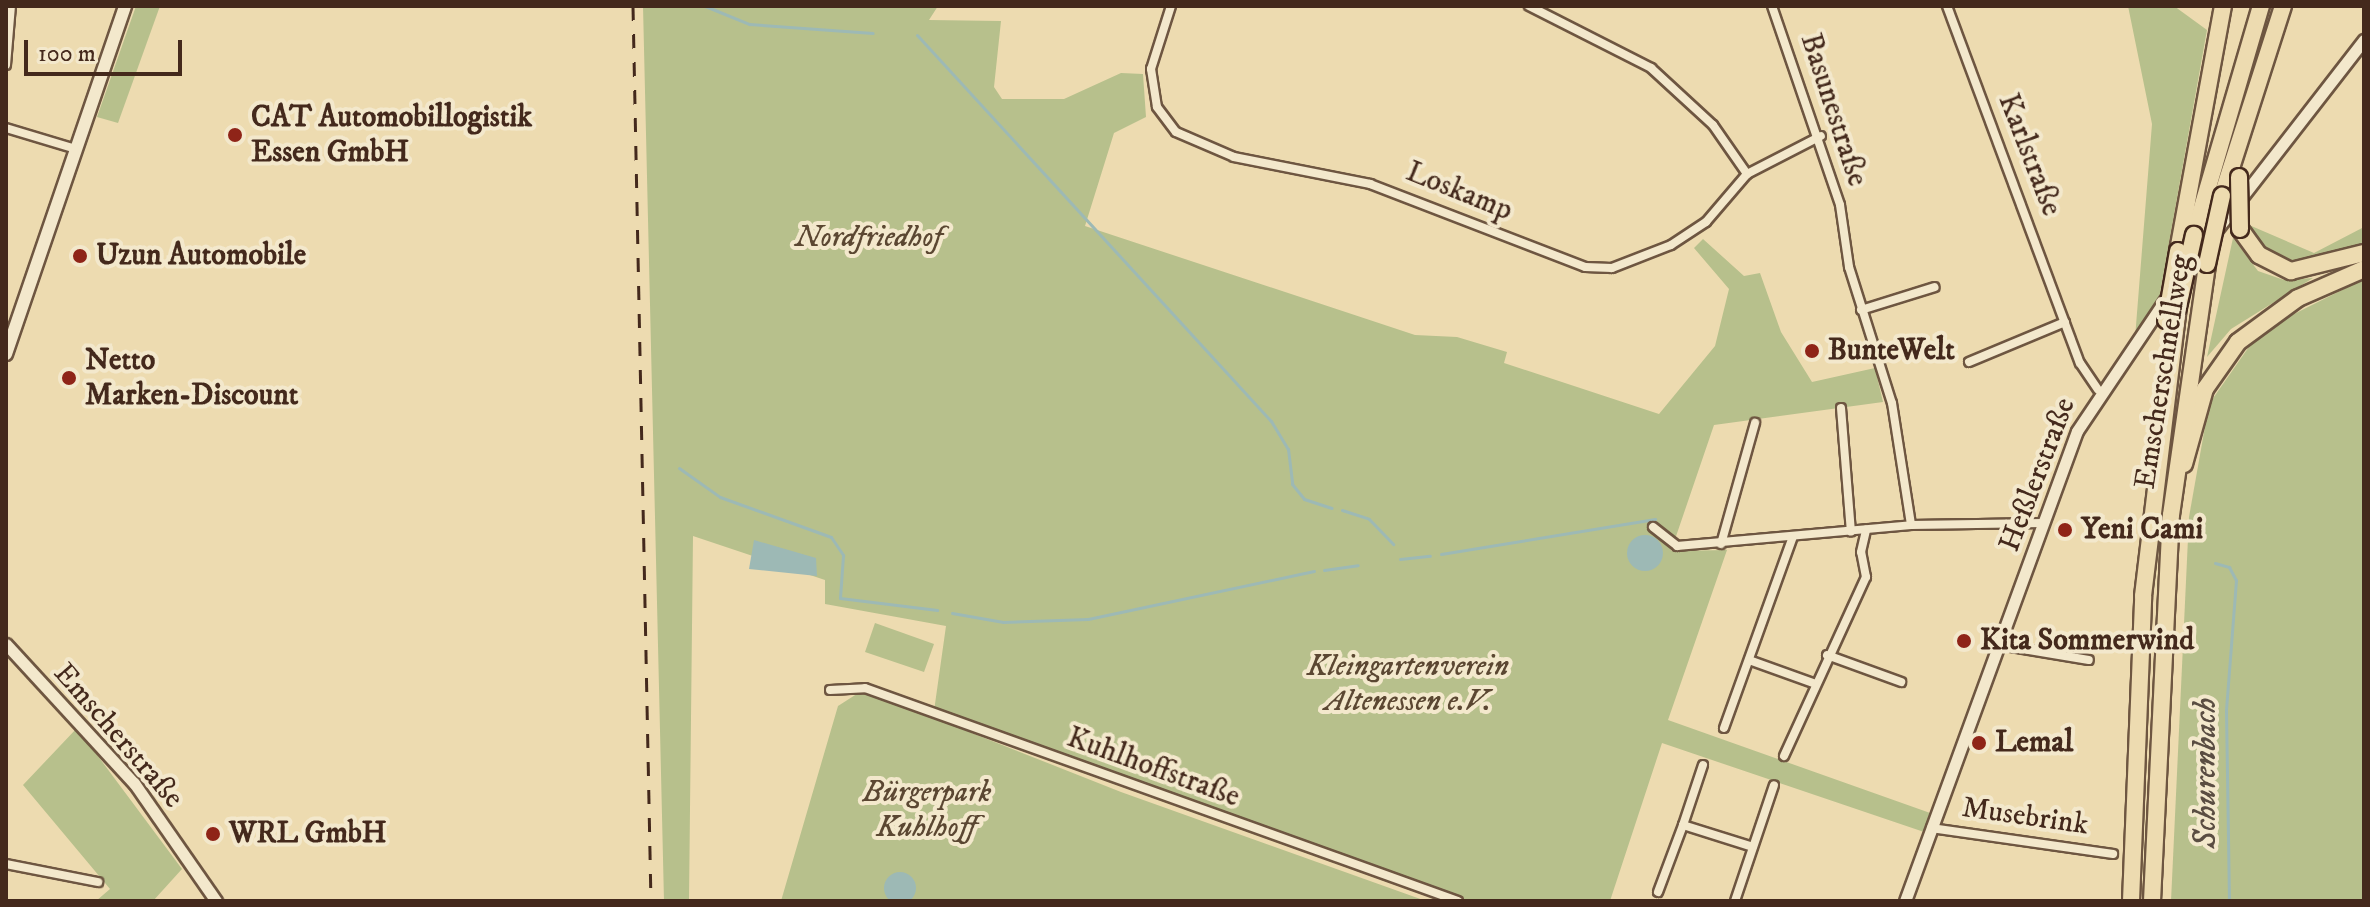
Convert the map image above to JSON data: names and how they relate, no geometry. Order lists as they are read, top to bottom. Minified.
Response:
{"streets":{"highway":["Emscherschnellweg"],"street":["Basunestraße","Karlstraße","Loskamp","Heßlerstraße","Emscherstraße","Kuhlhoffstraße","Musebrink"]},"crossings":[["Basunestraße","Loskamp"],["Karlstraße","Heßlerstraße"],["Heßlerstraße","Musebrink"]],"water":["Schurenbach"],"parks":["Nordfriedhof","Kleingartenverein Altenessen e.V.","Bürgerpark Kuhlhoff"],"places":["CAT Automobillogistik Essen GmbH","Uzun Automobile","BunteWelt","Netto Marken-Discount","Yeni Cami","Kita Sommerwind","Lemal","WRL GmbH"],"scale_bar":"100 m"}
